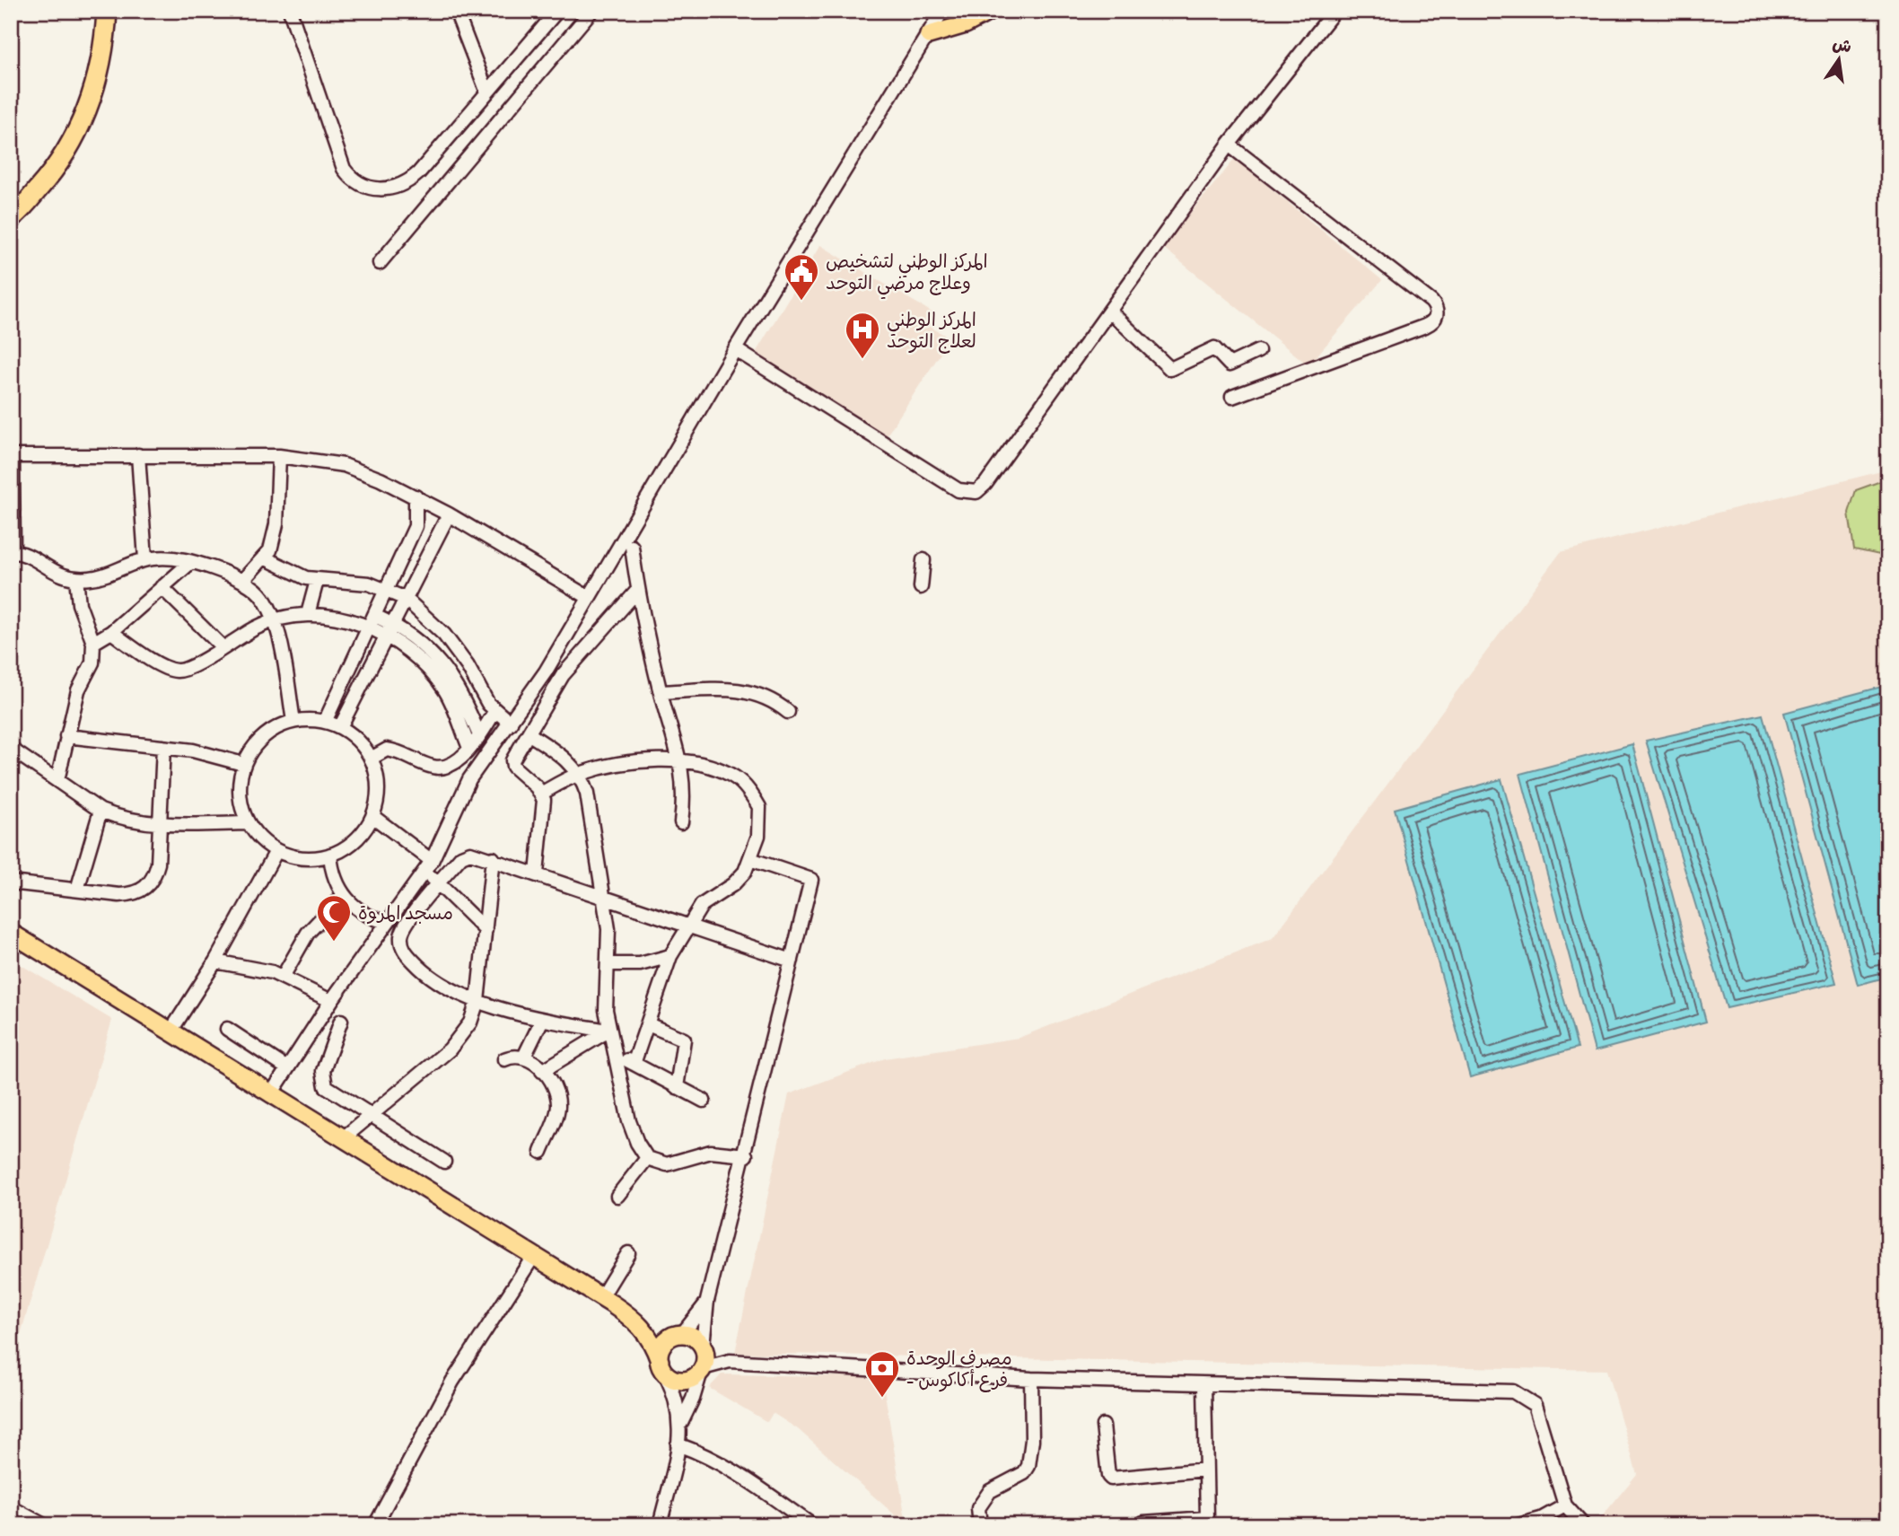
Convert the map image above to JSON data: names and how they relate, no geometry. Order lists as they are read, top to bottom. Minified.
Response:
{"places":{"public building":["المركز الوطني لتشخيص وعلاج مرضي التوحد"],"hospital":["المركز الوطني لعلاج التوحد"],"mosque":["مسجد المروة"],"bank":["مصرف الوحدة - فرع أكاكوس"]},"north":"top"}
